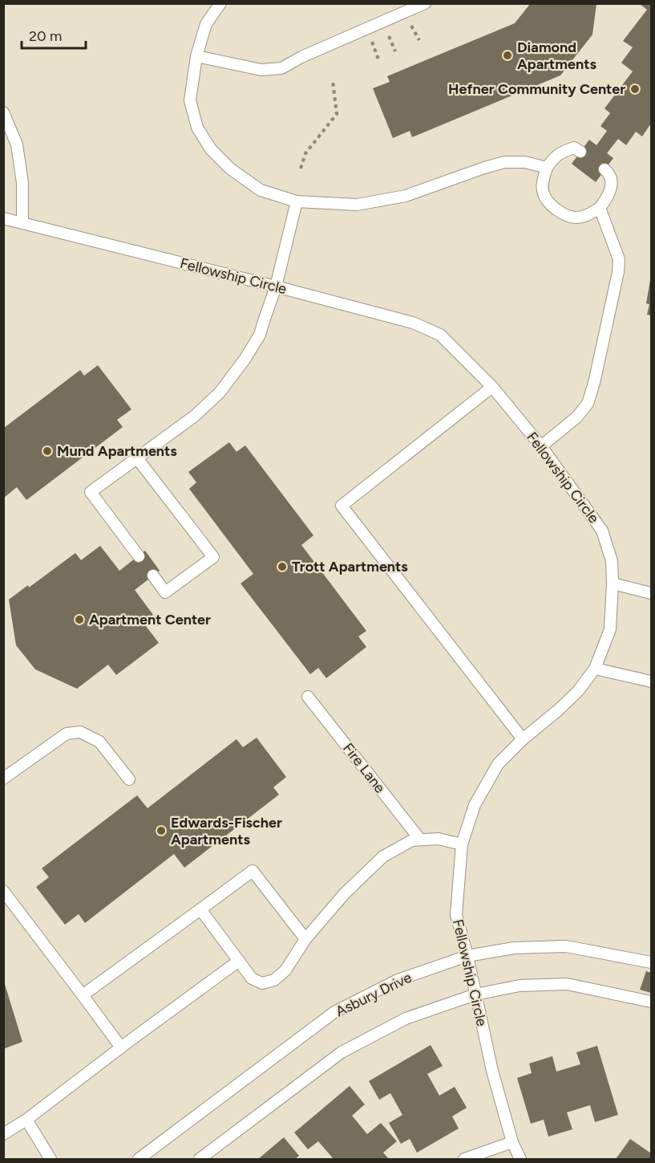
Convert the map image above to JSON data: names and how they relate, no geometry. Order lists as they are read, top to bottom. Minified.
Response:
{"streets":{"lane":["Fellowship Circle","Fire Lane","Asbury Drive"]},"crossings":[["Fellowship Circle","Asbury Drive"]],"places":["Diamond Apartments","Hefner Community Center","Mund Apartments","Trott Apartments","Apartment Center","Edwards-Fischer Apartments"],"scale_bar":"20 m"}
